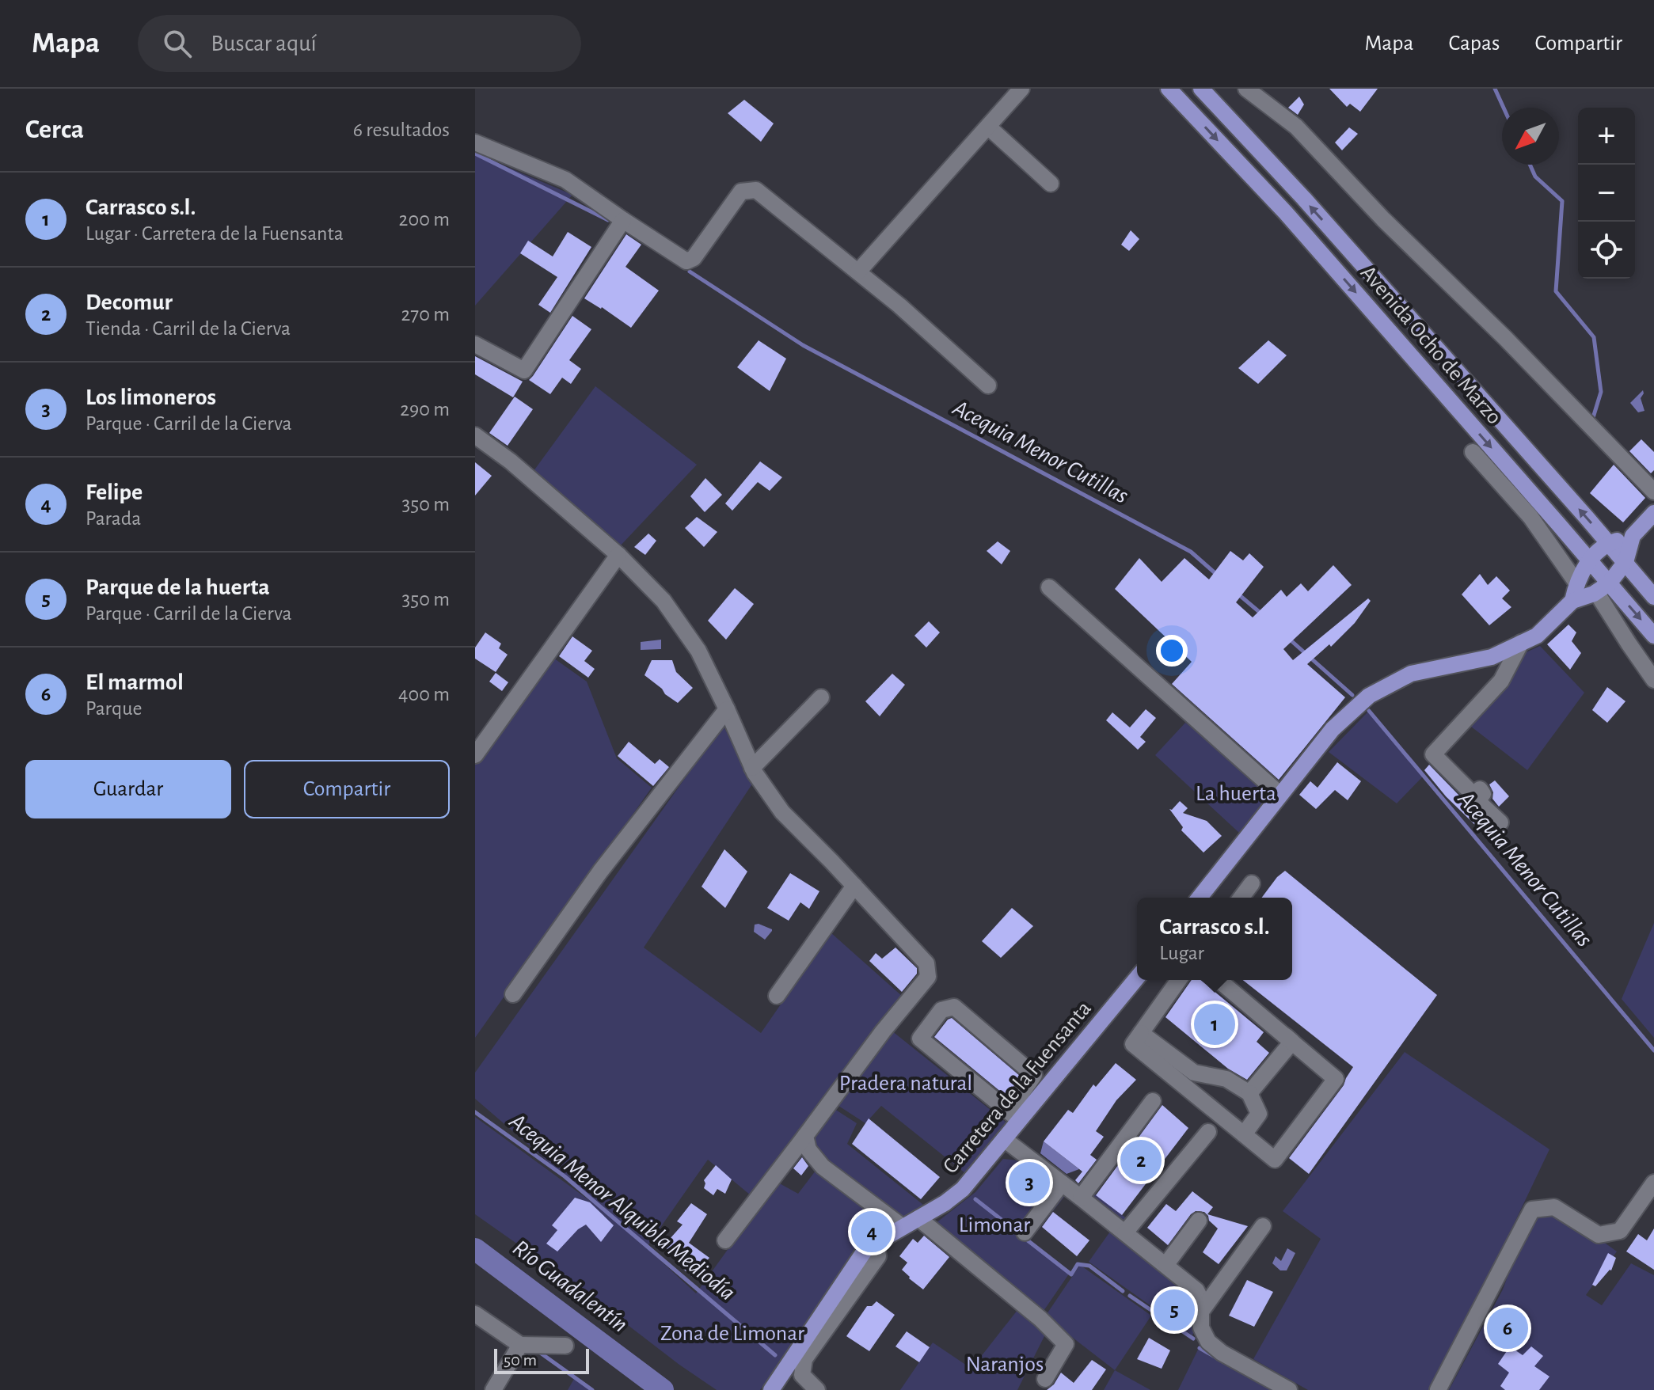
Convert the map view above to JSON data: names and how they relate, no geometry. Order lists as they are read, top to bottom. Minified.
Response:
{"streets":{"main road":["Avenida Ocho de Marzo","Carretera de la Fuensanta"]},"water":["Acequia Menor Cutillas","Acequia Menor Alquibla Mediodía","Río Guadalentín"],"parks":["La huerta","Pradera natural","Limonar","Zona de Limonar","Naranjos"],"scale_bar":"50 m","north":"bottom left","page":{"header":"Mapa","search":"Buscar aquí","nav":["Mapa","Capas","Compartir"],"heading":["Cerca","6 resultados"],"map_buttons":["+","−"],"list":[{"mark":"1","name":"Carrasco s.l.","note":"Lugar · Carretera de la Fuensanta","value":"200 m"},{"mark":"2","name":"Decomur","note":"Tienda · Carril de la Cierva","value":"270 m"},{"mark":"3","name":"Los limoneros","note":"Parque · Carril de la Cierva","value":"290 m"},{"mark":"4","name":"Felipe","note":"Parada","value":"350 m"},{"mark":"5","name":"Parque de la huerta","note":"Parque · Carril de la Cierva","value":"350 m"},{"mark":"6","name":"El marmol","note":"Parque","value":"400 m"}],"buttons":["Guardar","Compartir"],"popup":["Carrasco s.l.","Lugar"],"pins":["1","2","3","4","5","6"],"scale":"50 m"}}
